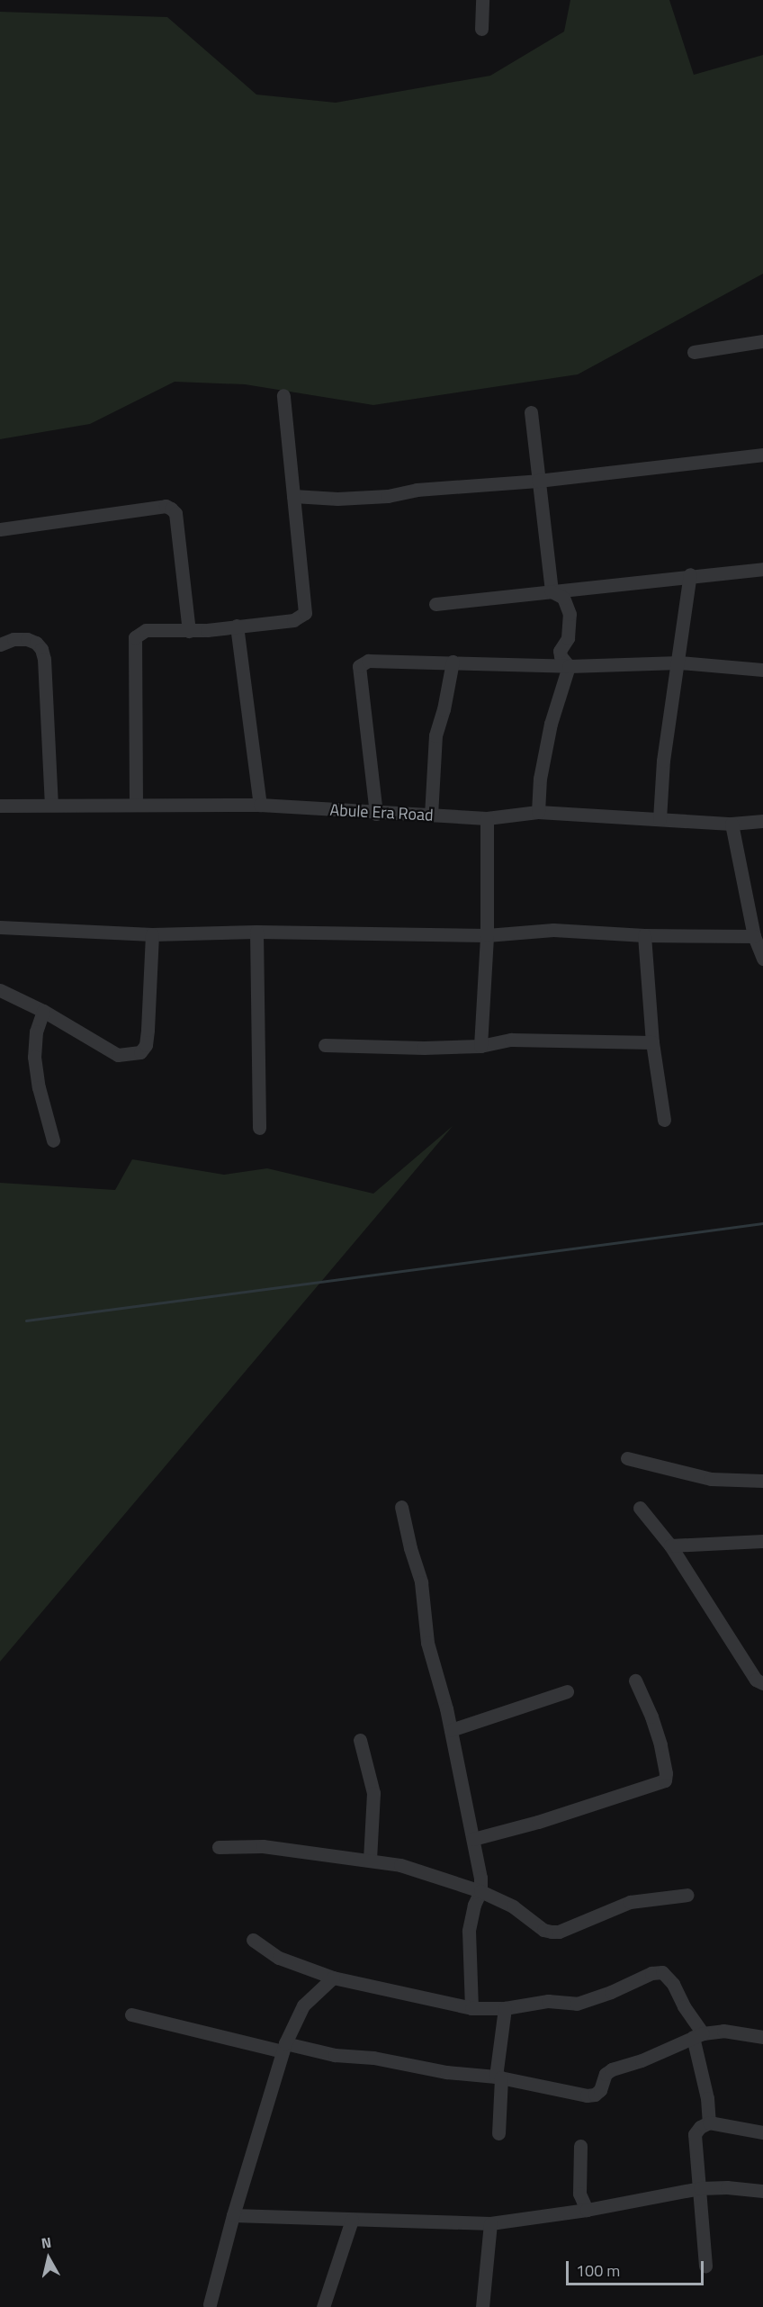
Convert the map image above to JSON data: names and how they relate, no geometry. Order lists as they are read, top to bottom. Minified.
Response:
{"streets":{"street":["Abule Era Road"]},"scale_bar":"100 m","north":"top"}
